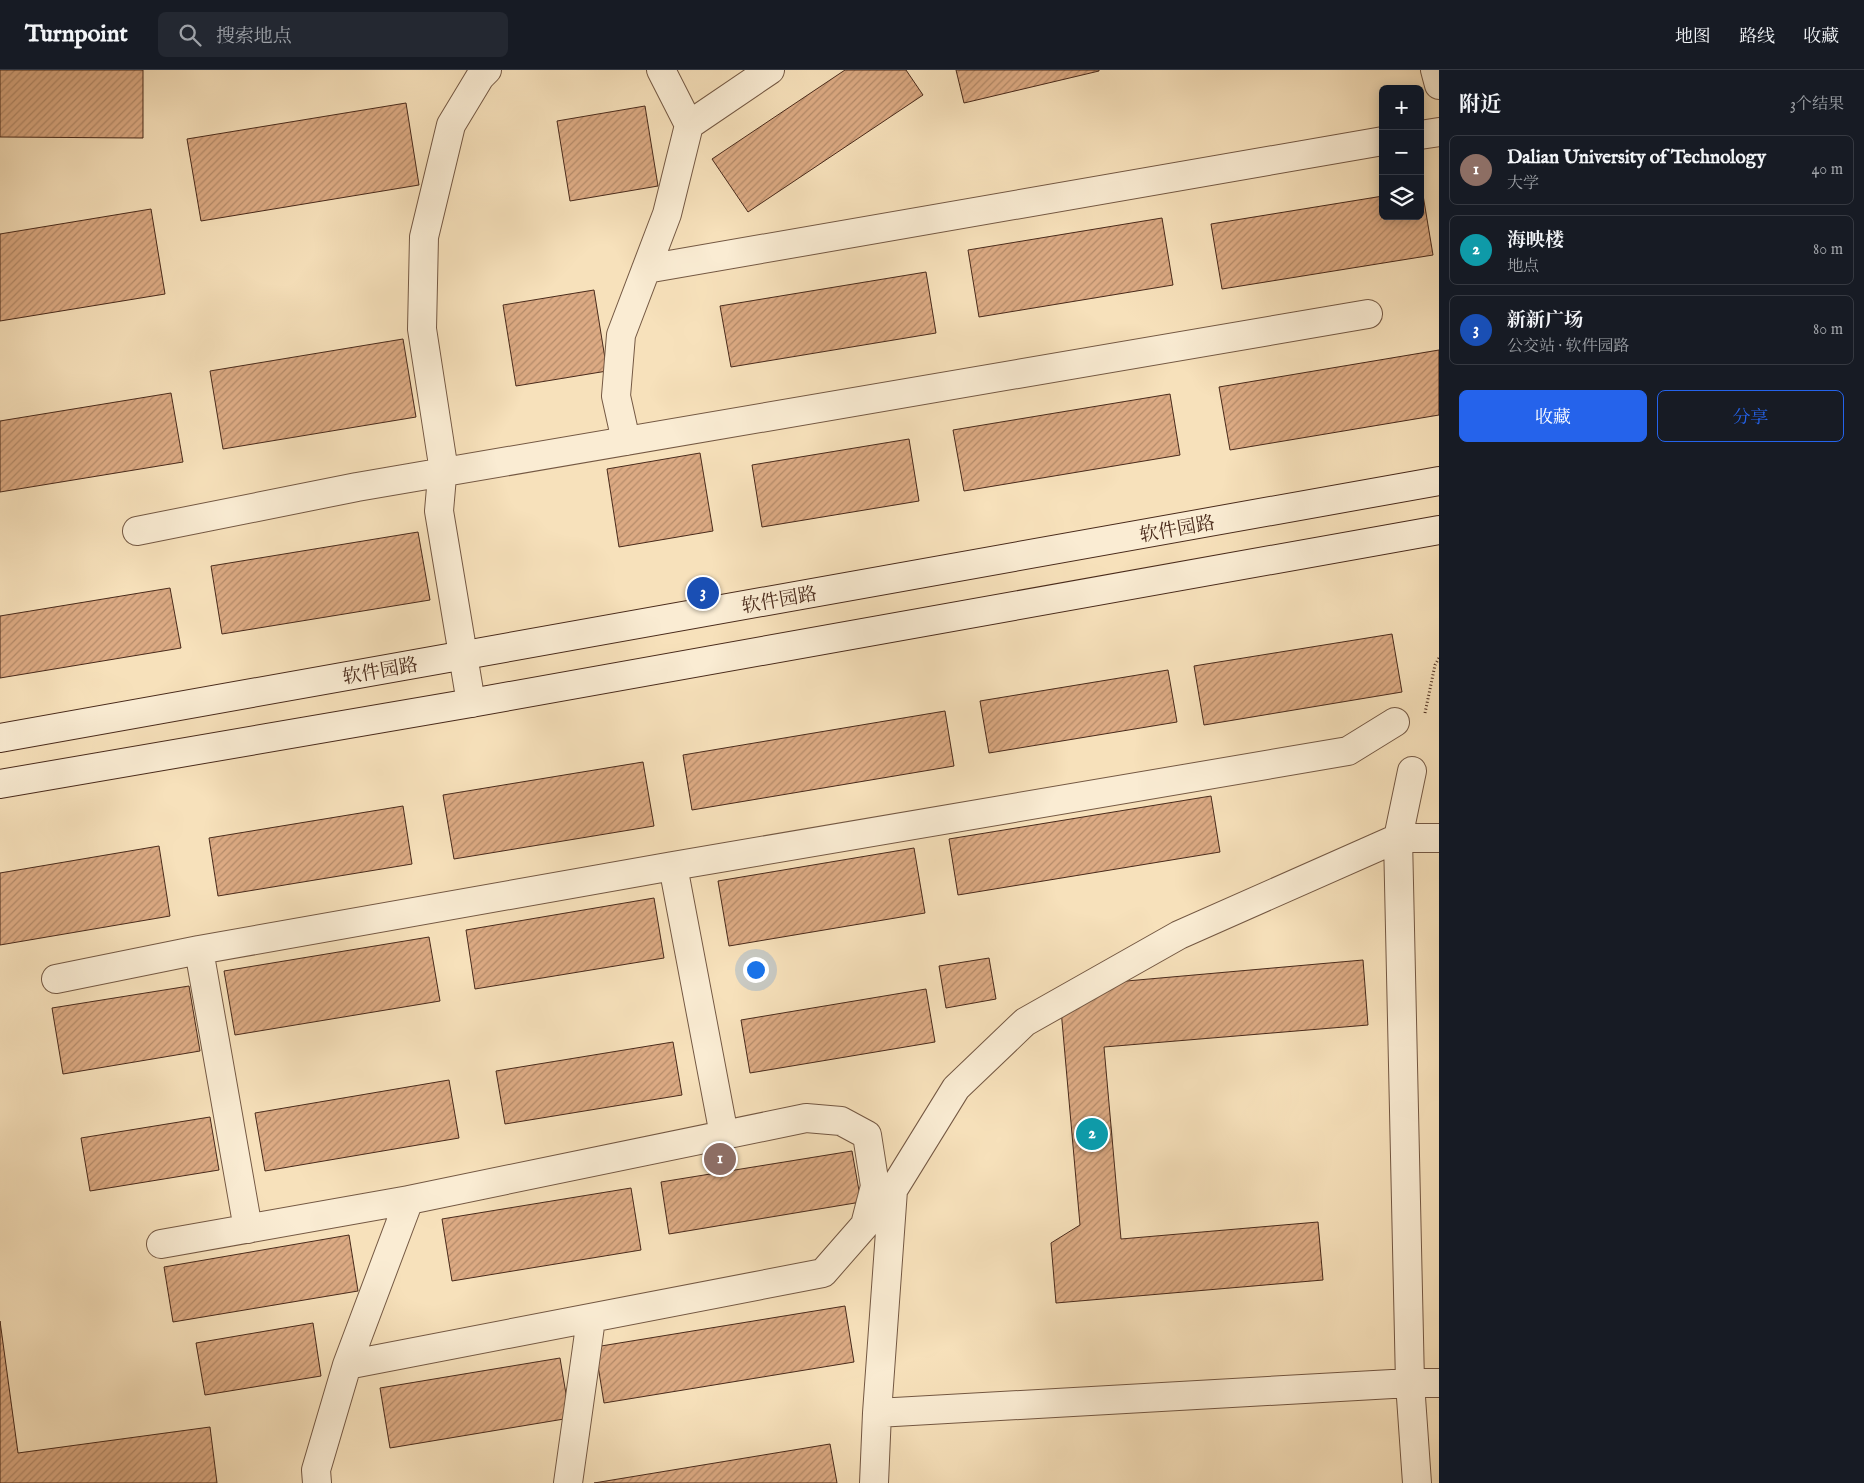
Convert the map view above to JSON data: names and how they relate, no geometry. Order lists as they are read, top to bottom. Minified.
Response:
{"streets":{"street":["软件园路"]},"page":{"header":"Turnpoint","search":"搜索地点","nav":["地图","路线","收藏"],"heading":["附近","3个结果"],"map_buttons":["+","−"],"list":[{"mark":"1","name":"Dalian University of Technology","note":"大学","value":"40 m"},{"mark":"2","name":"海映楼","note":"地点","value":"80 m"},{"mark":"3","name":"新新广场","note":"公交站 · 软件园路","value":"80 m"}],"buttons":["收藏","分享"],"pins":["3","2","1"]}}
